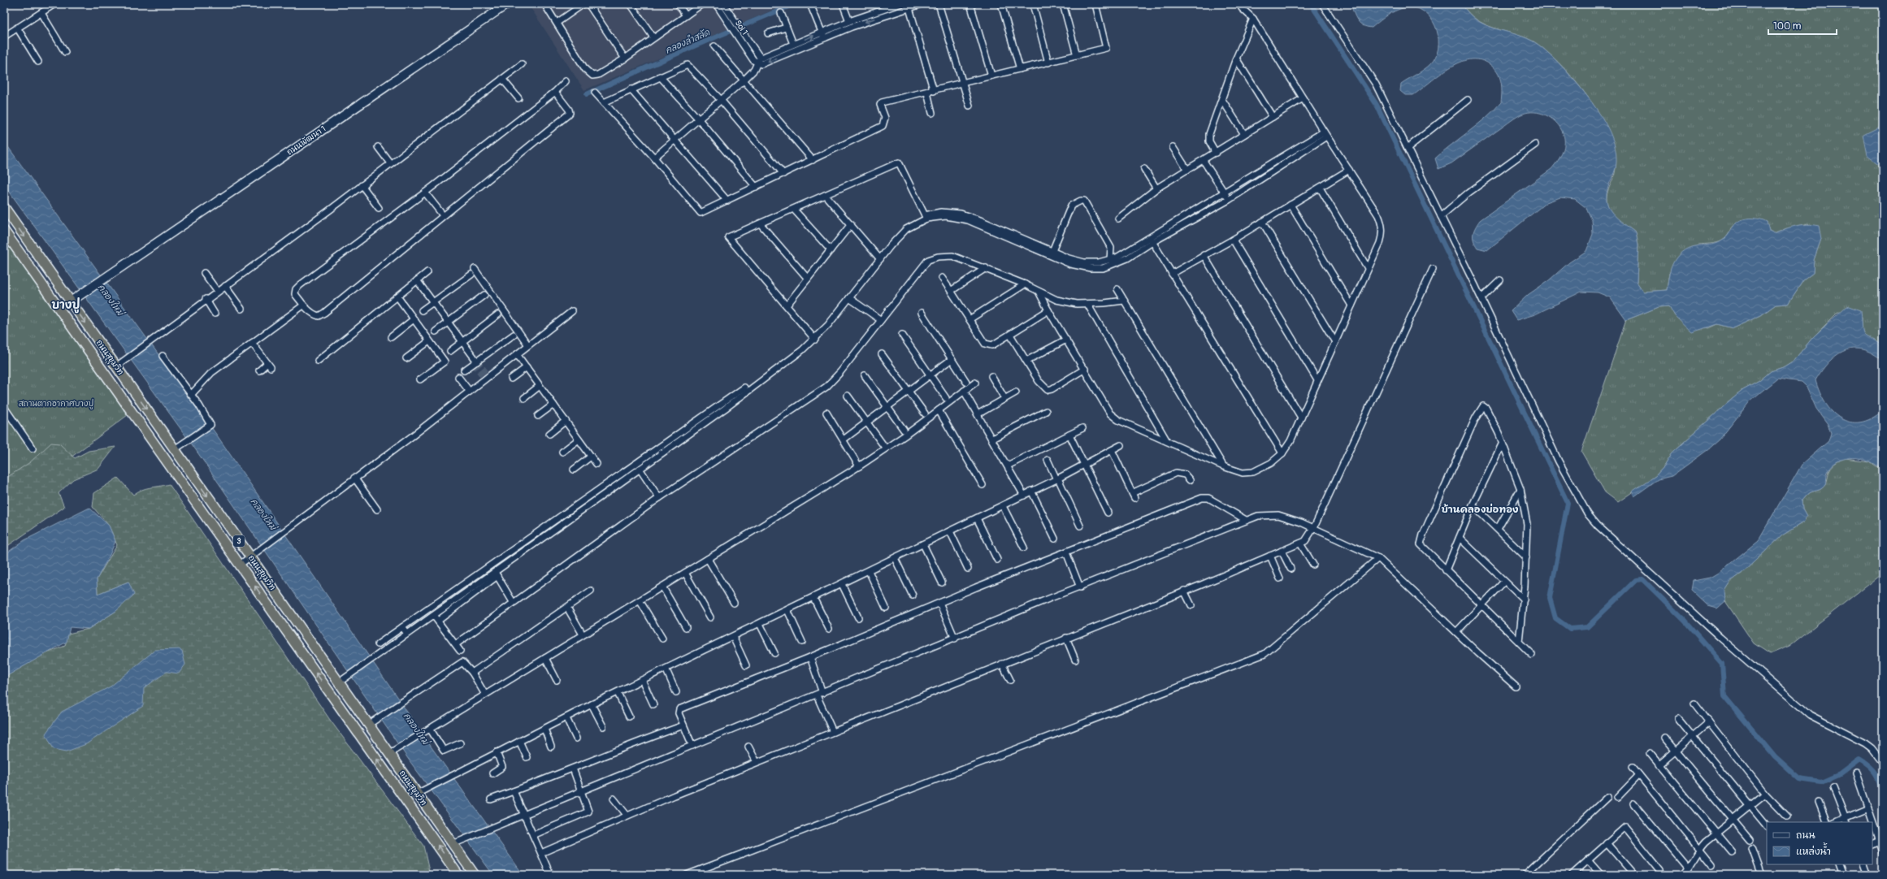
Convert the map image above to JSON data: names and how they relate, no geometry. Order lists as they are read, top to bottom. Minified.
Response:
{"streets":{"highway":["ถนนสุขุมวิท","3"],"main road":["ถนนพัฒนา 1"],"street":["Soi 1"]},"crossings":[["ถนนพัฒนา 1","ถนนสุขุมวิท"]],"districts":["บางปู","บ้านคลองบ่อทอง"],"water":["คลองลำสลัด","คลองใหม่"],"parks":["สถานตากอากาศบางปู"],"legend":["ถนน","แหล่งน้ำ"],"scale_bar":"100 m"}
